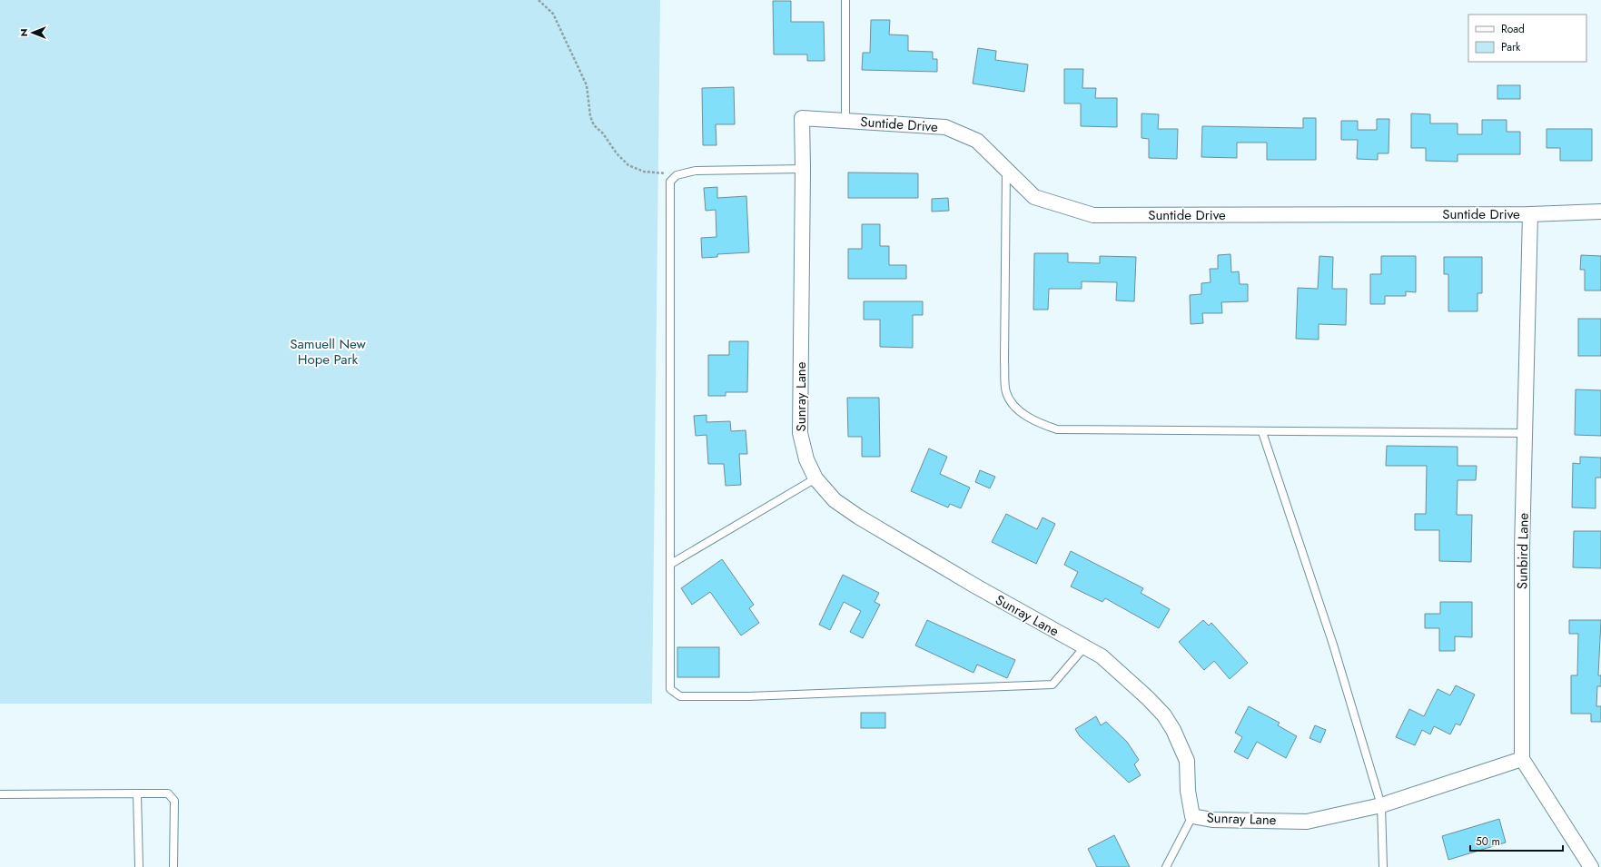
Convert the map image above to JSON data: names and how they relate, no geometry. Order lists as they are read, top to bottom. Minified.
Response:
{"streets":{"street":["Suntide Drive","Sunray Lane","Sunbird Lane"]},"crossings":[["Suntide Drive","Sunray Lane"],["Suntide Drive","Sunbird Lane"],["Sunray Lane","Sunbird Lane"]],"parks":["Samuell New Hope Park"],"legend":["Road","Park"],"scale_bar":"50 m","north":"left"}
